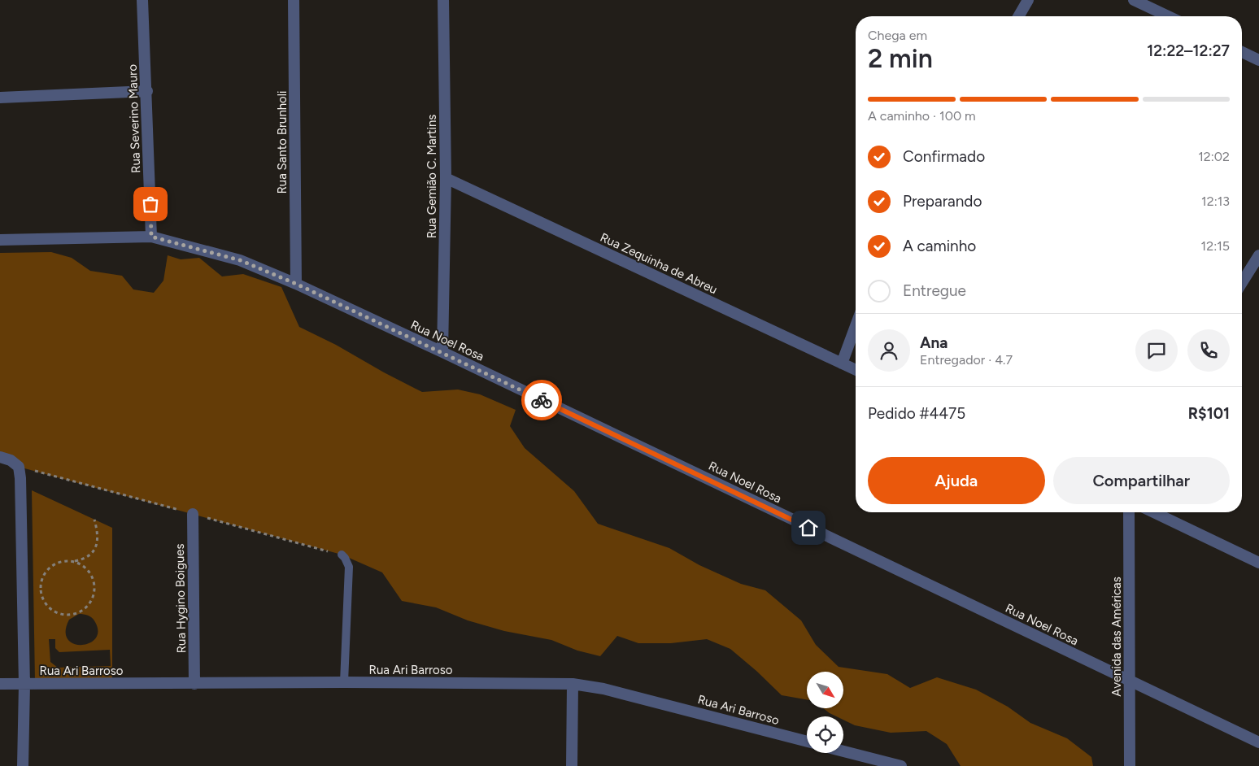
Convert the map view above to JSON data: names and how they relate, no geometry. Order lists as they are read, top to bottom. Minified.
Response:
{"streets":{"street":["Rua Severino Mauro","Rua Santo Brunholi","Rua Gemião C. Martins","Rua Zequinha de Abreu","Rua Noel Rosa","Rua Hygino Boigues","Avenida das Américas","Rua Ari Barroso"]},"crossings":[["Rua Severino Mauro","Rua Noel Rosa"],["Rua Santo Brunholi","Rua Noel Rosa"],["Rua Gemião C. Martins","Rua Zequinha de Abreu"],["Rua Gemião C. Martins","Rua Noel Rosa"],["Rua Noel Rosa","Avenida das Américas"],["Rua Hygino Boigues","Rua Ari Barroso"]],"north":"bottom right","page":{"heading":["2 min","Chega em","12:22–12:27"],"panel":["Ana","Entregador · 4.7","Pedido #4475","R$101"],"bar":"A caminho · 100 m","list":[["Confirmado","12:02"],["Preparando","12:13"],["A caminho","12:15"],"Entregue"],"buttons":["Ajuda","Compartilhar"]}}
